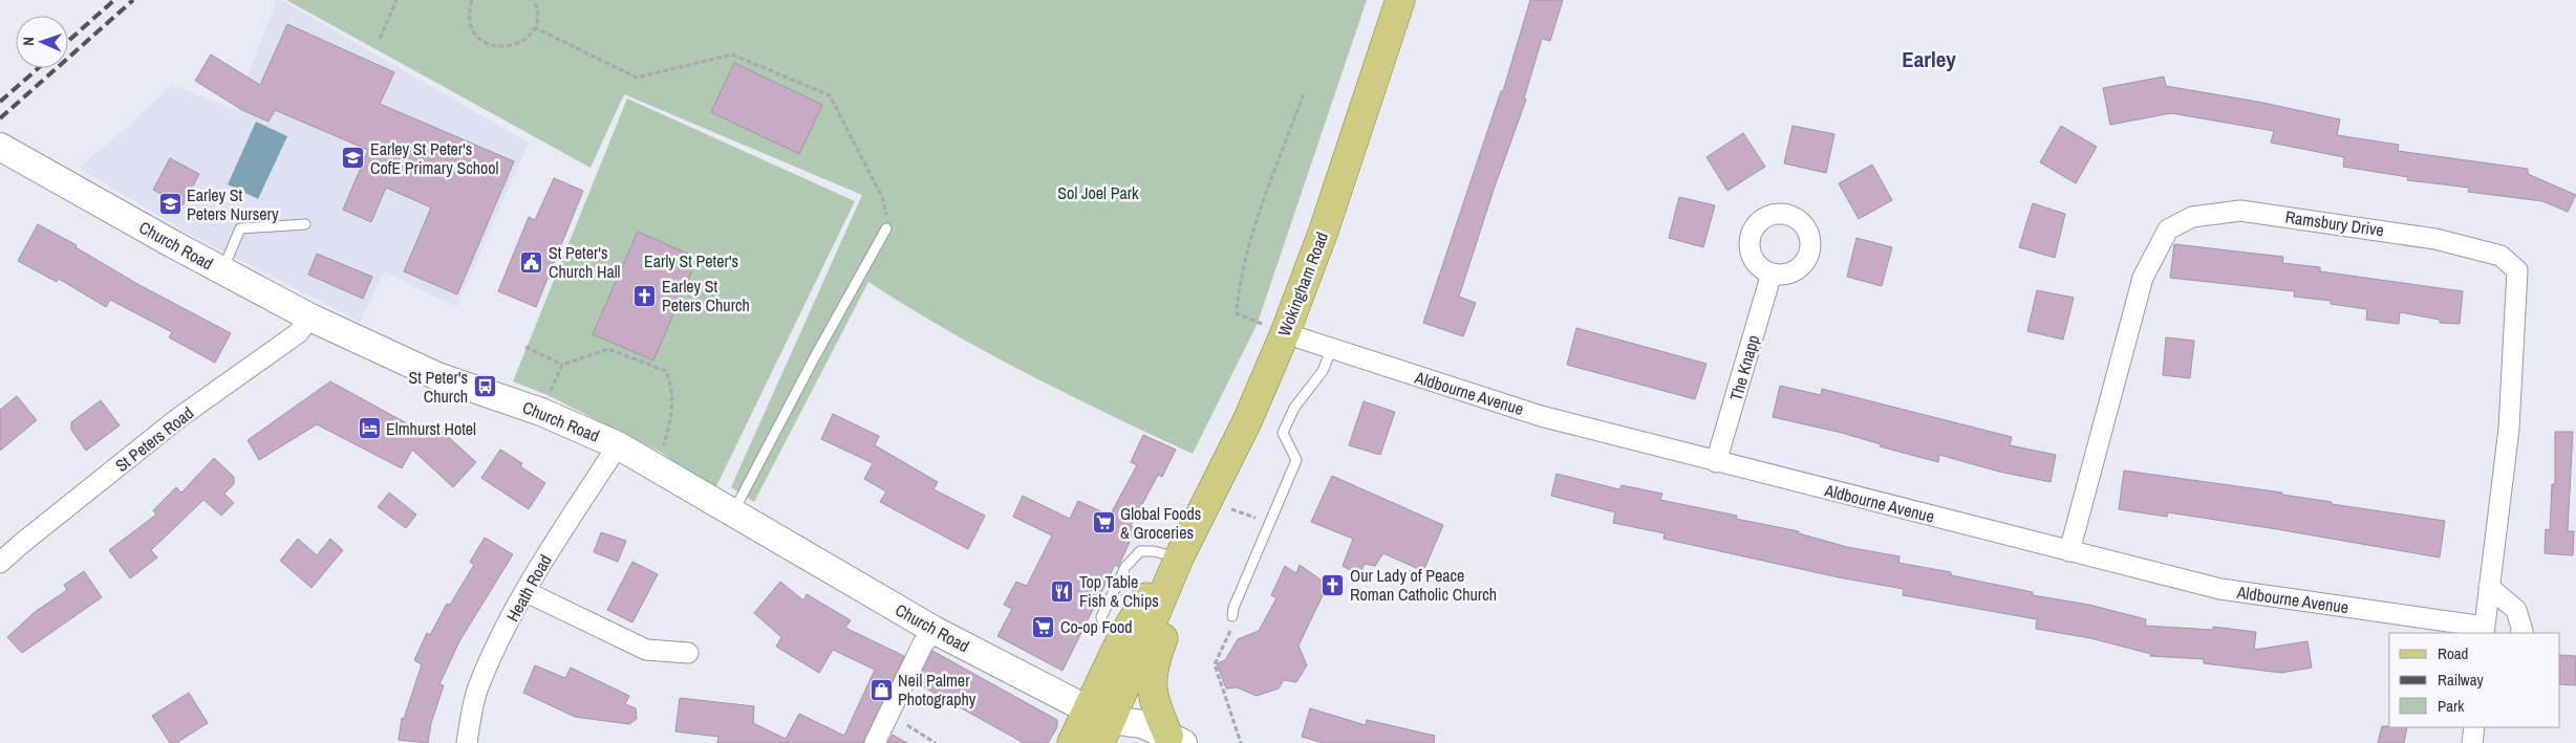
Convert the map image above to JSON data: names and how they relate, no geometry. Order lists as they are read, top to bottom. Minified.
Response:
{"streets":{"main road":["Church Road","Wokingham Road"],"street":["Ramsbury Drive","The Knapp","Aldbourne Avenue","St Peters Road","Heath Road"]},"crossings":[["Ramsbury Drive","Aldbourne Avenue"],["Church Road","Wokingham Road"],["Church Road","St Peters Road"],["Church Road","Heath Road"],["Wokingham Road","Aldbourne Avenue"],["The Knapp","Aldbourne Avenue"]],"districts":["Earley"],"parks":["Sol Joel Park","Early St Peter's"],"places":{"school or university":["Earley St Peter's CofE Primary School","Earley St Peters Nursery"],"public building":["St Peter's Church Hall"],"church":["Earley St Peters Church","Our Lady of Peace Roman Catholic Church"],"bus stop":["St Peter's Church"],"hotel":["Elmhurst Hotel"],"supermarket":["Global Foods & Groceries","Co-op Food"],"restaurant":["Top Table Fish & Chips"],"shop":["Neil Palmer Photography"]},"legend":["Road","Railway","Park"],"north":"left"}
